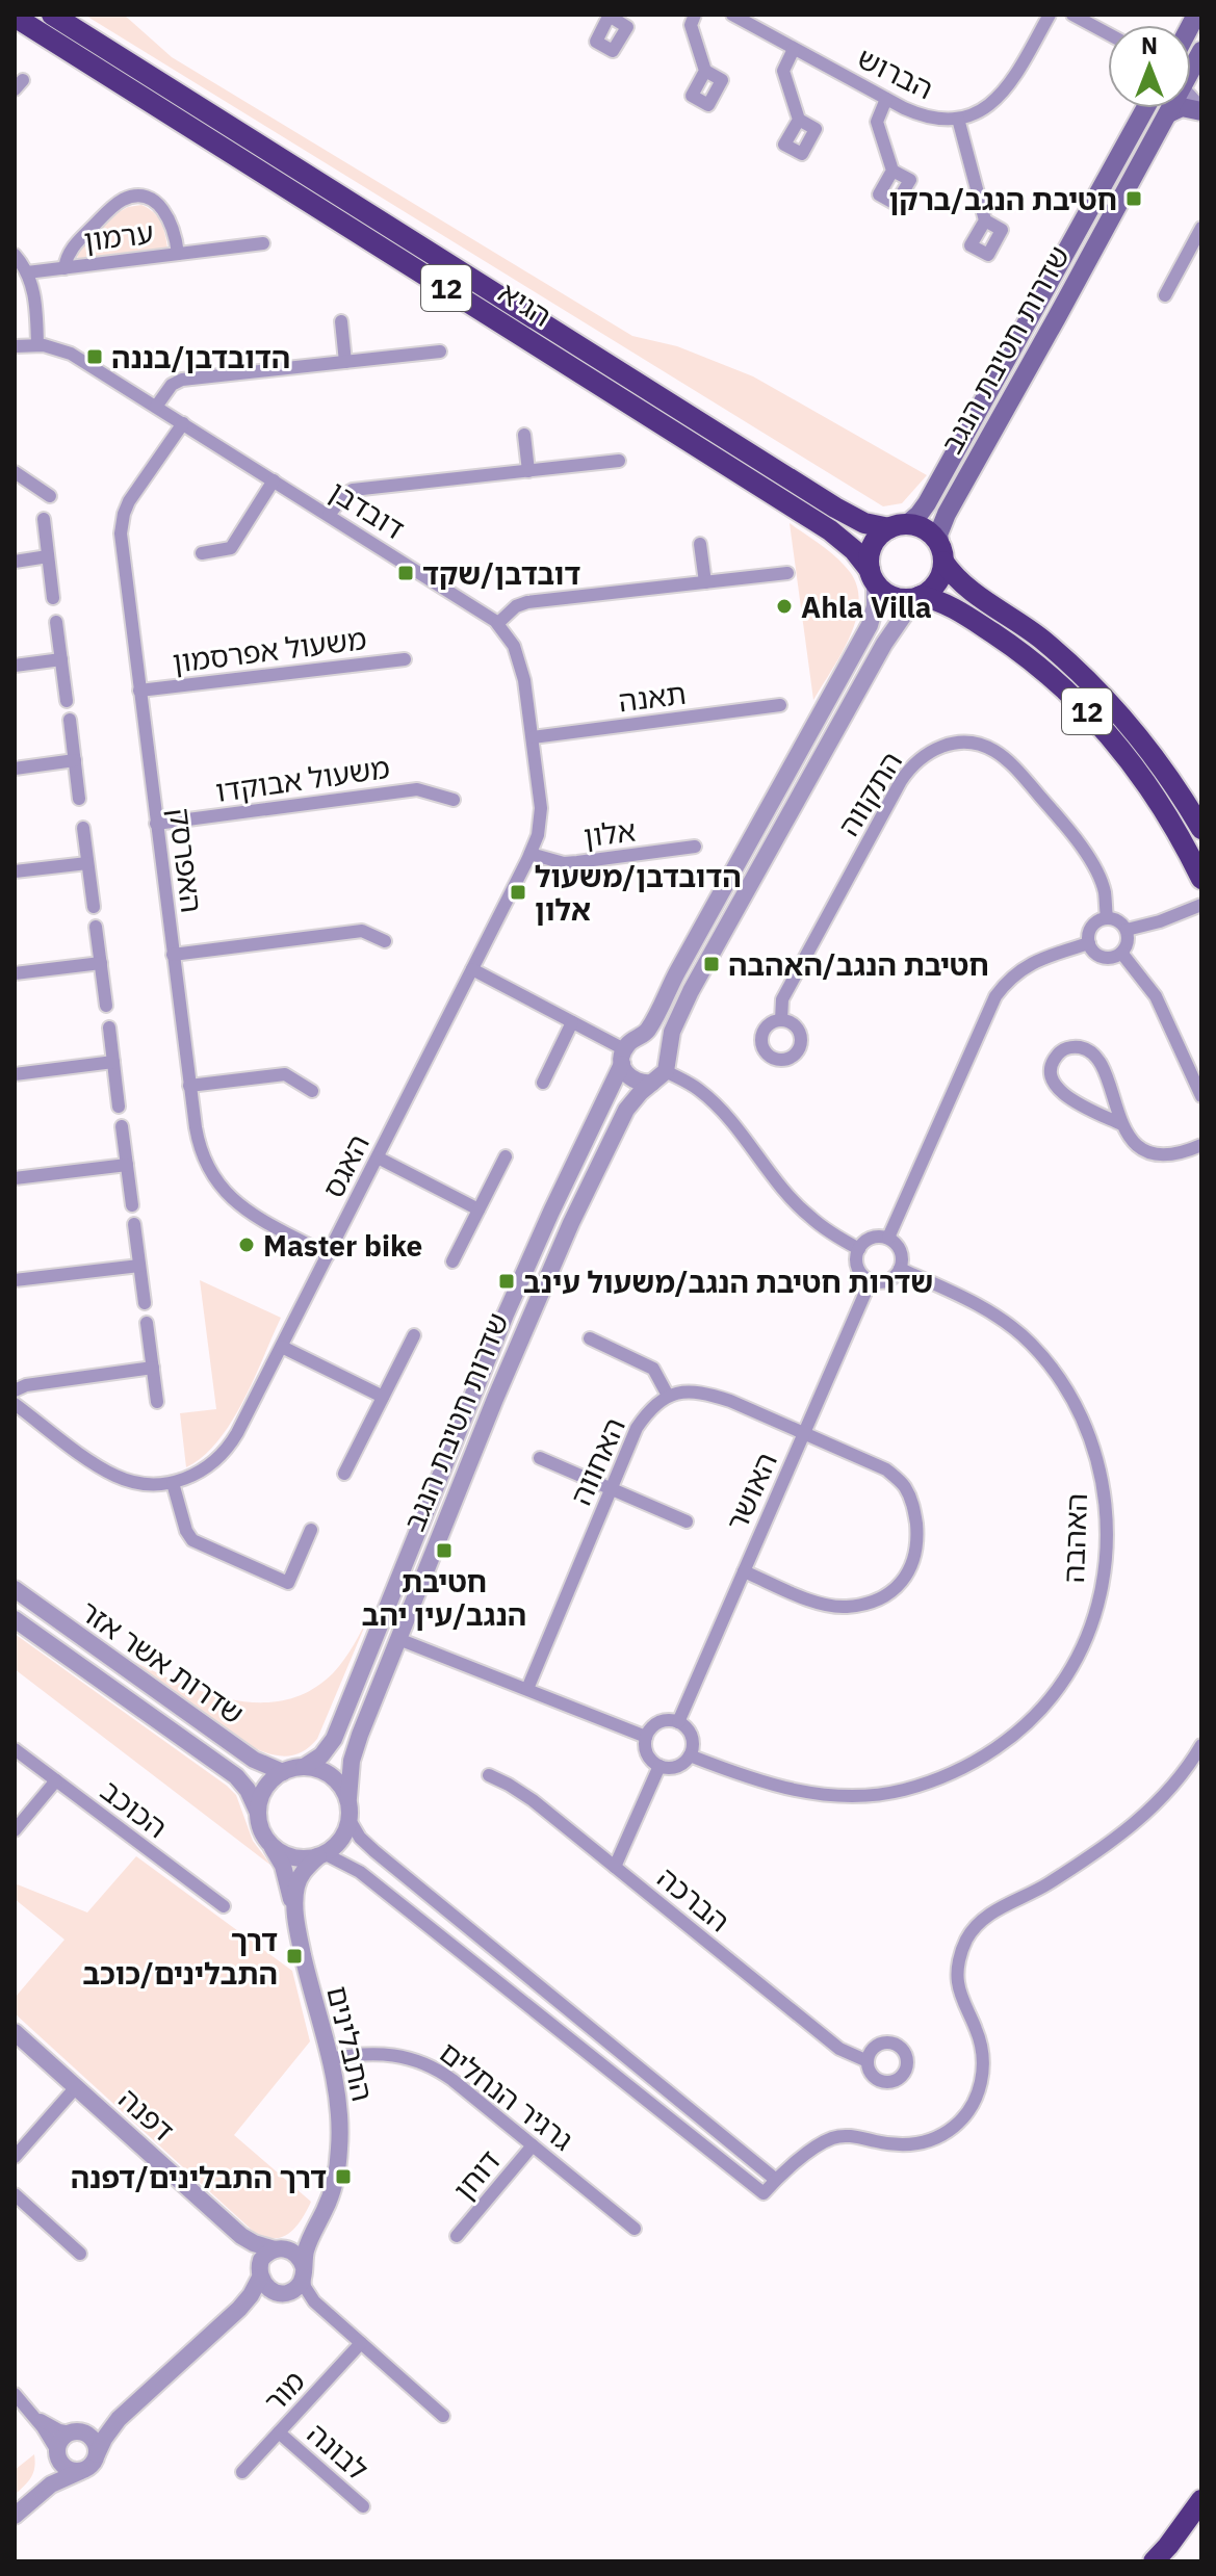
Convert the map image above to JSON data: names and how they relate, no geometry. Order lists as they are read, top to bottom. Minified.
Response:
{"streets":{"highway":["12","הגיא"],"main road":["שדרות חטיבת הנגב"],"street":["הברוש","ערמון","דובדבן","משעול אפרסמון","תאנה","משעול אבוקדו","התקווה","אלון","האפרסק","האגס","האחווה","האושר","האהבה","שדרות אשר אזר","הכוכב","הברכה","התבלינים","גרגיר הנחלים","דפנה","דוחן","מור","לבונה"]},"crossings":[["12","הגיא"],["12","שדרות חטיבת הנגב"],["הגיא","שדרות חטיבת הנגב"],["שדרות חטיבת הנגב","שדרות אשר אזר"],["שדרות חטיבת הנגב","התבלינים"],["דובדבן","תאנה"],["דובדבן","אלון"],["דובדבן","האפרסק"],["דובדבן","האגס"],["משעול אפרסמון","האפרסק"],["משעול אבוקדו","האפרסק"],["האפרסק","האגס"],["האושר","האהבה"],["שדרות אשר אזר","התבלינים"],["התבלינים","גרגיר הנחלים"],["התבלינים","דפנה"],["גרגיר הנחלים","דוחן"],["מור","לבונה"]],"places":{"transit":["חטיבת הנגב/ברקן","הדובדבן/בננה","דובדבן/שקד","הדובדבן/משעול אלון","חטיבת הנגב/האהבה","שדרות חטיבת הנגב/משעול עינב","חטיבת הנגב/עין יהב","דרך התבלינים/כוכב","דרך התבלינים/דפנה"],"other":["Ahla Villa","Master bike"]},"north":"top"}
